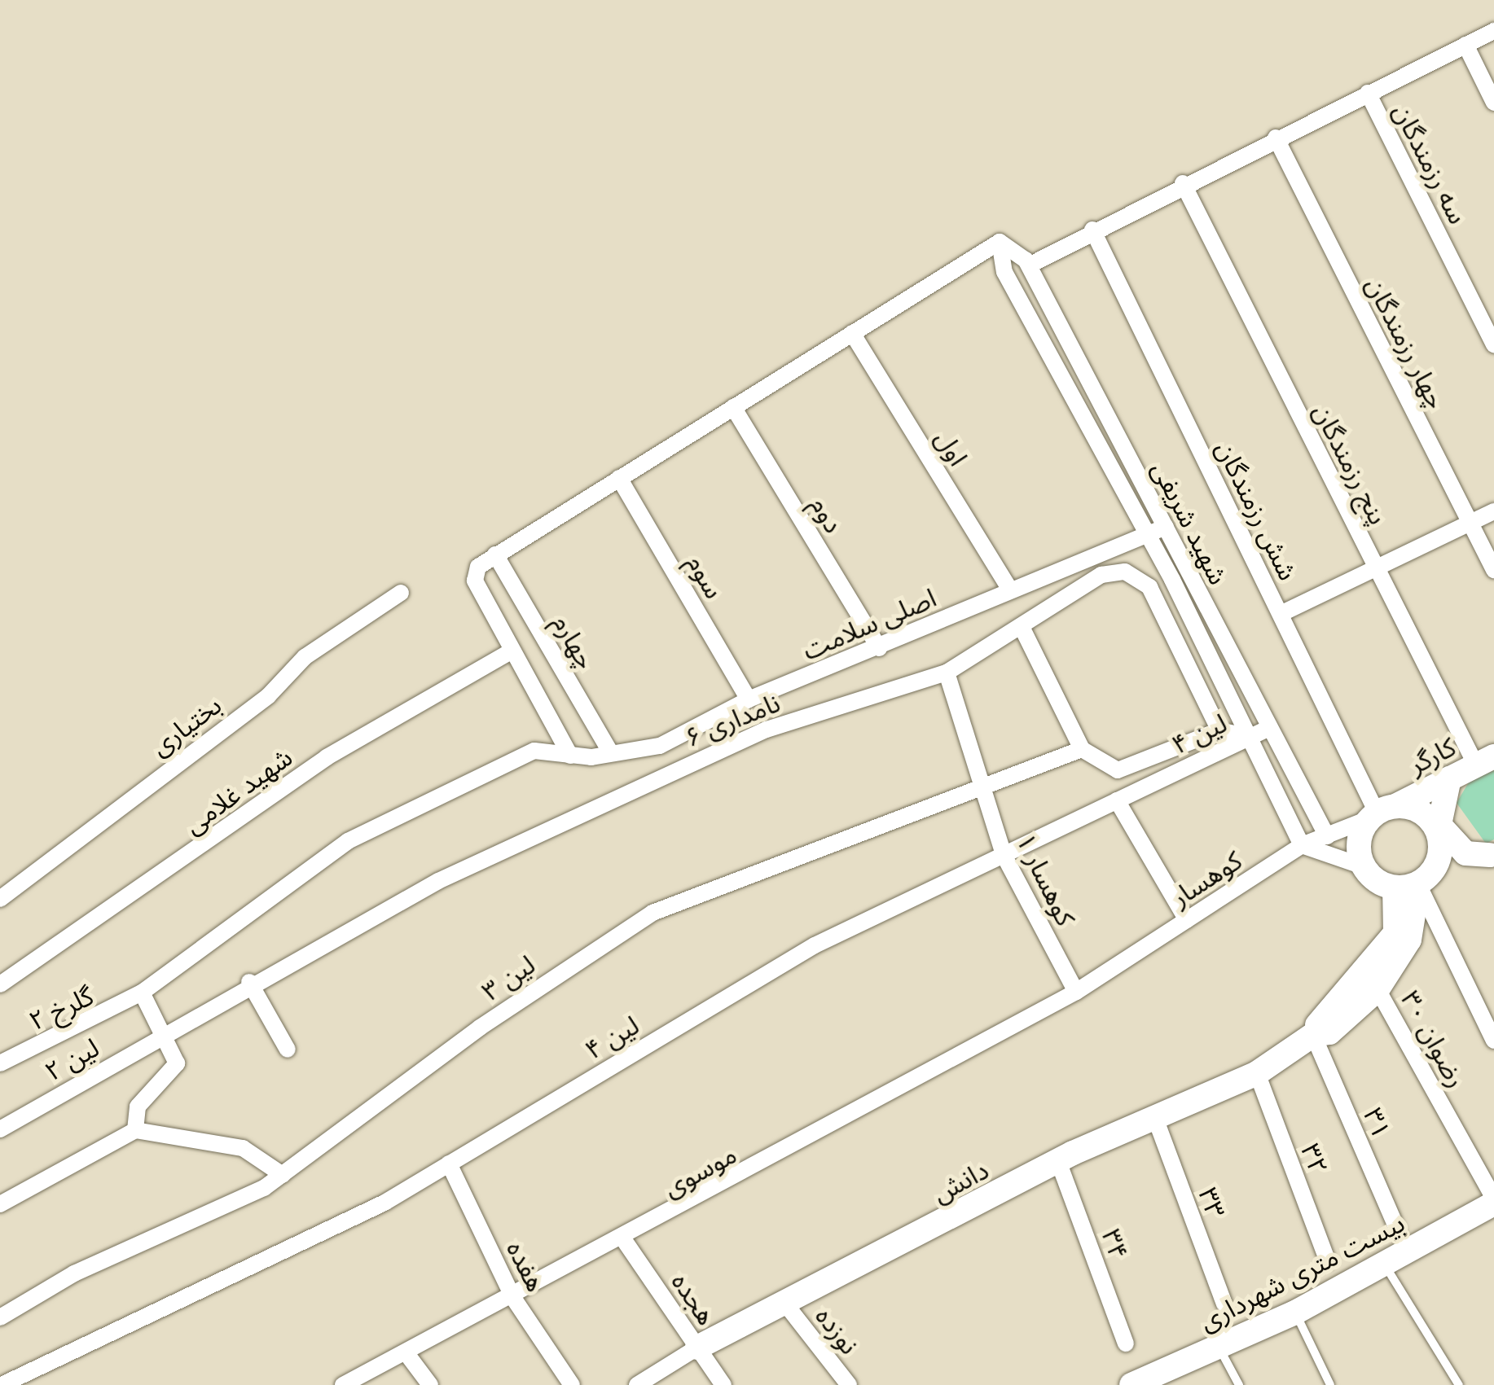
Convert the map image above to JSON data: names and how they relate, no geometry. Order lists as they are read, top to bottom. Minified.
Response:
{"streets":{"street":["سه رزمندگان","چهار رزمندگان","اول","پنج رزمندگان","شش رزمندگان","دوم","شهید شریفی","سوم","اصلی سلامت","چهارم","نامداری ۶","بختیاری","لین ۴","کارگر","شهید غلامی","کوهسار","کوهسار ۱","لین ۳","گلرخ ۲","رضوان ۳۰","لین ۲","۳۱","۳۲","موسوی","دانش","۳۳","۳۴","هفده","بیست متری شهرداری","هجده","نوزده"]},"crossings":[["اول","اصلی سلامت"],["پنج رزمندگان","کارگر"],["شش رزمندگان","کارگر"],["شش رزمندگان","کوهسار"],["شش رزمندگان","دانش"],["دوم","اصلی سلامت"],["شهید شریفی","اصلی سلامت"],["شهید شریفی","لین ۴"],["شهید شریفی","کوهسار"],["سوم","اصلی سلامت"],["اصلی سلامت","چهارم"],["اصلی سلامت","گلرخ ۲"],["نامداری ۶","کوهسار ۱"],["نامداری ۶","لین ۲"],["لین ۴","کوهسار ۱"],["لین ۴","هفده"],["کارگر","کوهسار"],["کارگر","دانش"],["کوهسار","کوهسار ۱"],["کوهسار","موسوی"],["کوهسار","دانش"],["کوهسار ۱","لین ۳"],["کوهسار ۱","موسوی"],["رضوان ۳۰","دانش"],["رضوان ۳۰","بیست متری شهرداری"],["۳۱","دانش"],["۳۲","دانش"],["موسوی","هفده"],["موسوی","هجده"],["دانش","۳۳"],["دانش","۳۴"],["دانش","هجده"],["دانش","نوزده"]]}
